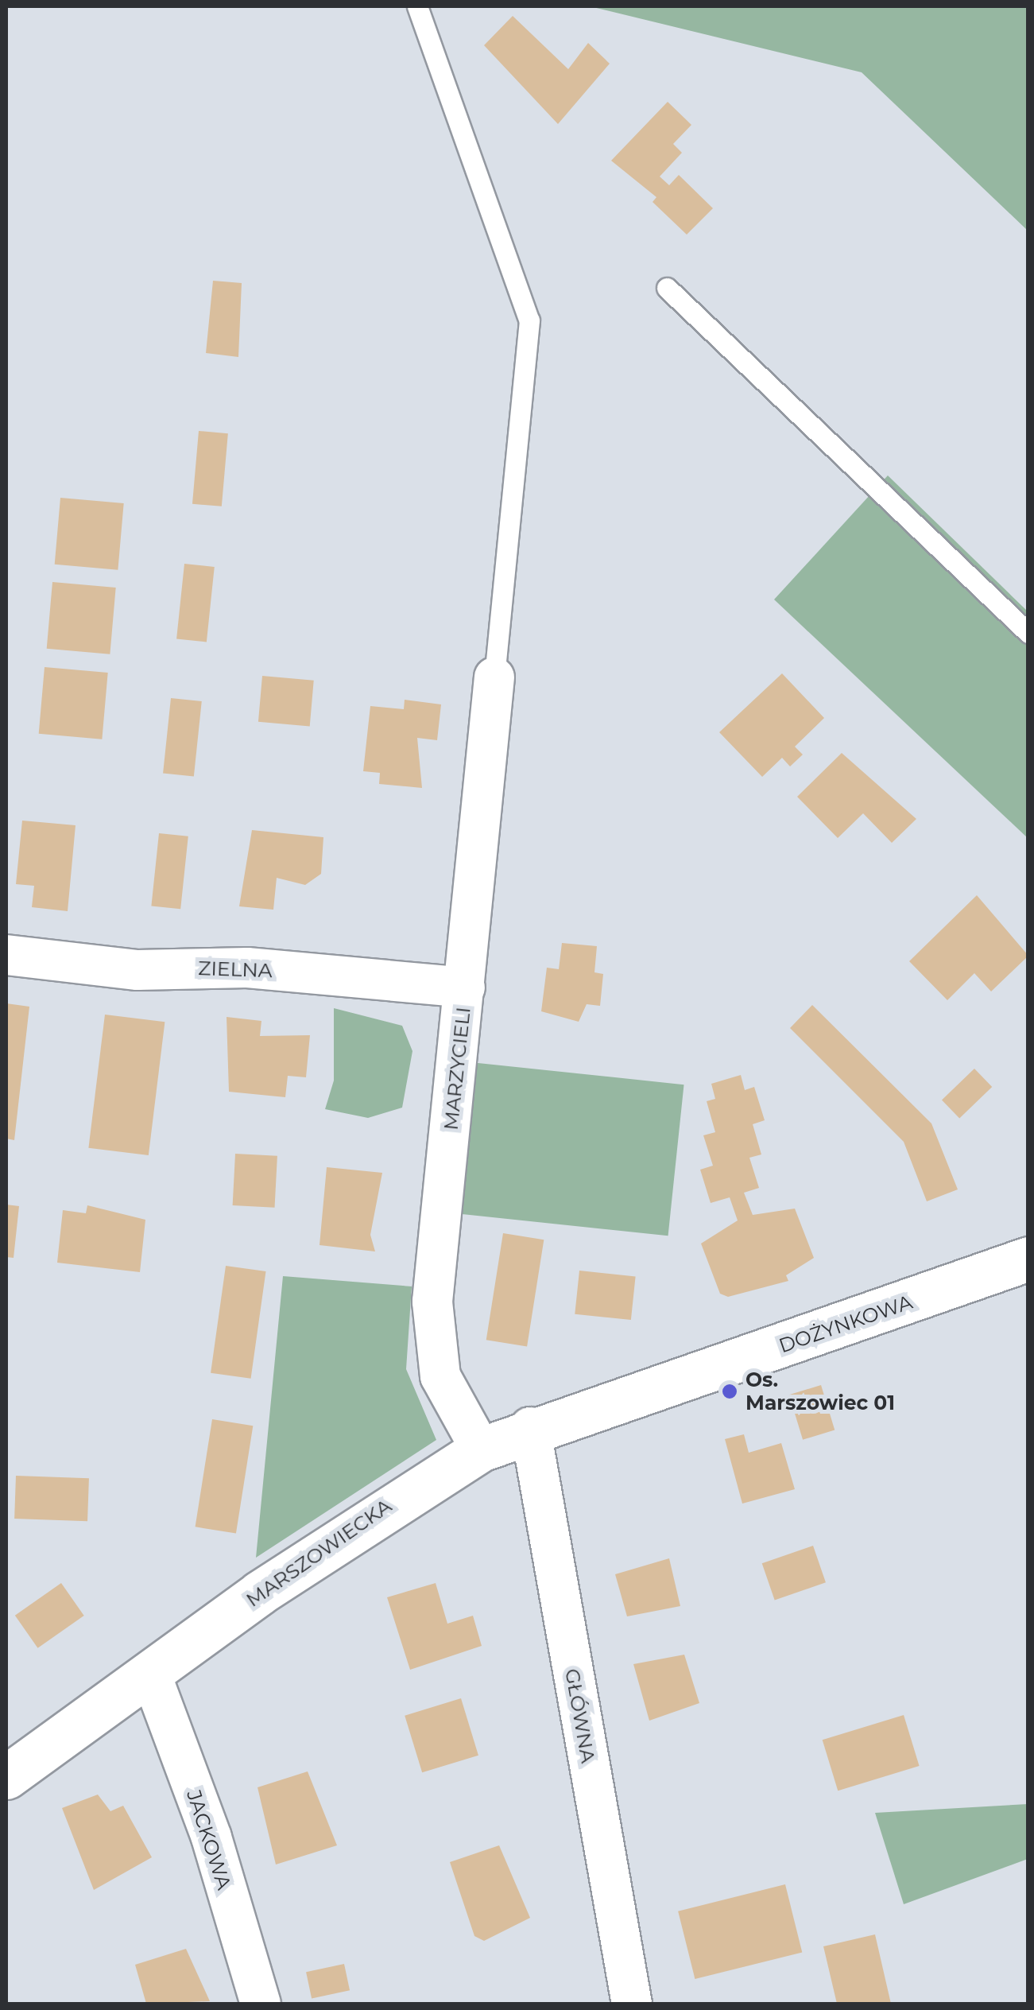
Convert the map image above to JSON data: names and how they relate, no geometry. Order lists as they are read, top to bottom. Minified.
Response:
{"streets":{"street":["ZIELNA","MARZYCIELI","DOŻYNKOWA","MARSZOWIECKA","GŁÓWNA","JACKOWA"]},"crossings":[["ZIELNA","MARZYCIELI"],["MARZYCIELI","MARSZOWIECKA"],["DOŻYNKOWA","MARSZOWIECKA"],["MARSZOWIECKA","GŁÓWNA"],["MARSZOWIECKA","JACKOWA"]],"places":["Os. Marszowiec 01"]}
